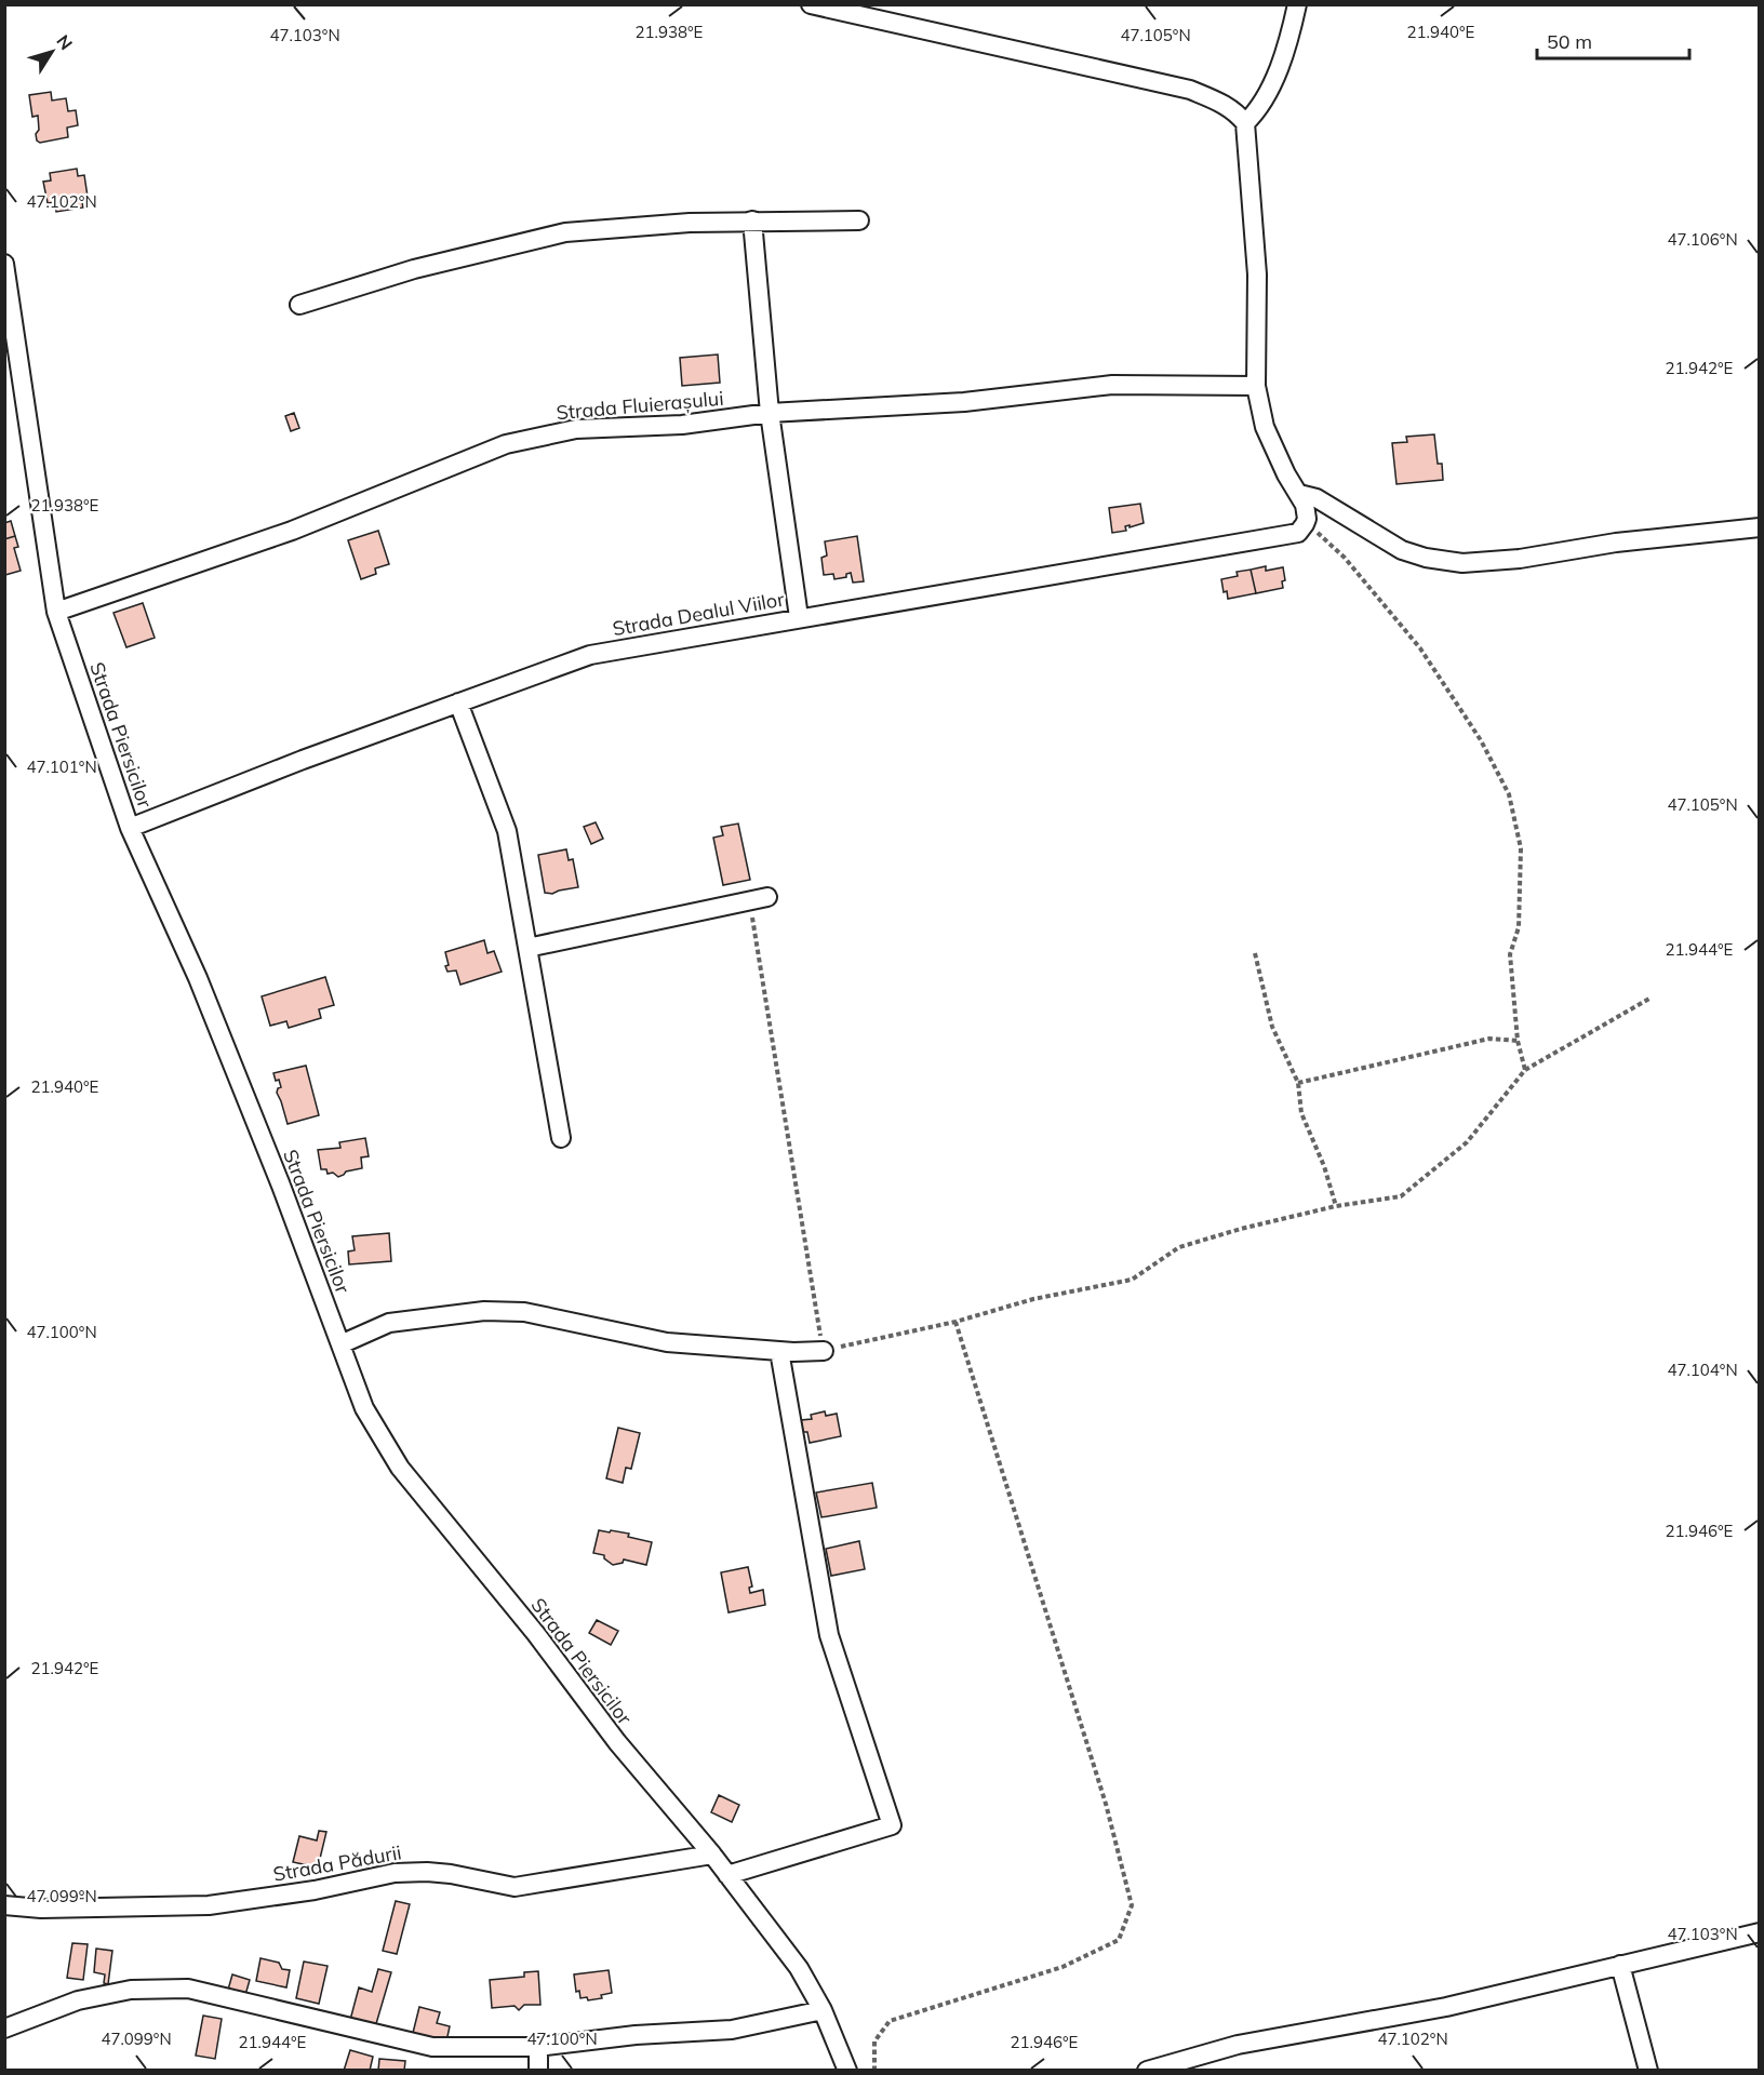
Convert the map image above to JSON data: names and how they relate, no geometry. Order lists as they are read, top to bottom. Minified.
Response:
{"streets":{"street":["Strada Fluierașului","Strada Dealul Viilor","Strada Piersicilor","Strada Pădurii"]},"crossings":[["Strada Fluierașului","Strada Piersicilor"],["Strada Dealul Viilor","Strada Piersicilor"],["Strada Piersicilor","Strada Pădurii"]],"scale_bar":"50 m","north":"top right","coordinates":["21.938°E","21.940°E","47.103°N","47.105°N","47.102°N","47.106°N","21.942°E","47.101°N","21.944°E","47.100°N","47.104°N","21.946°E","47.099°N"]}
